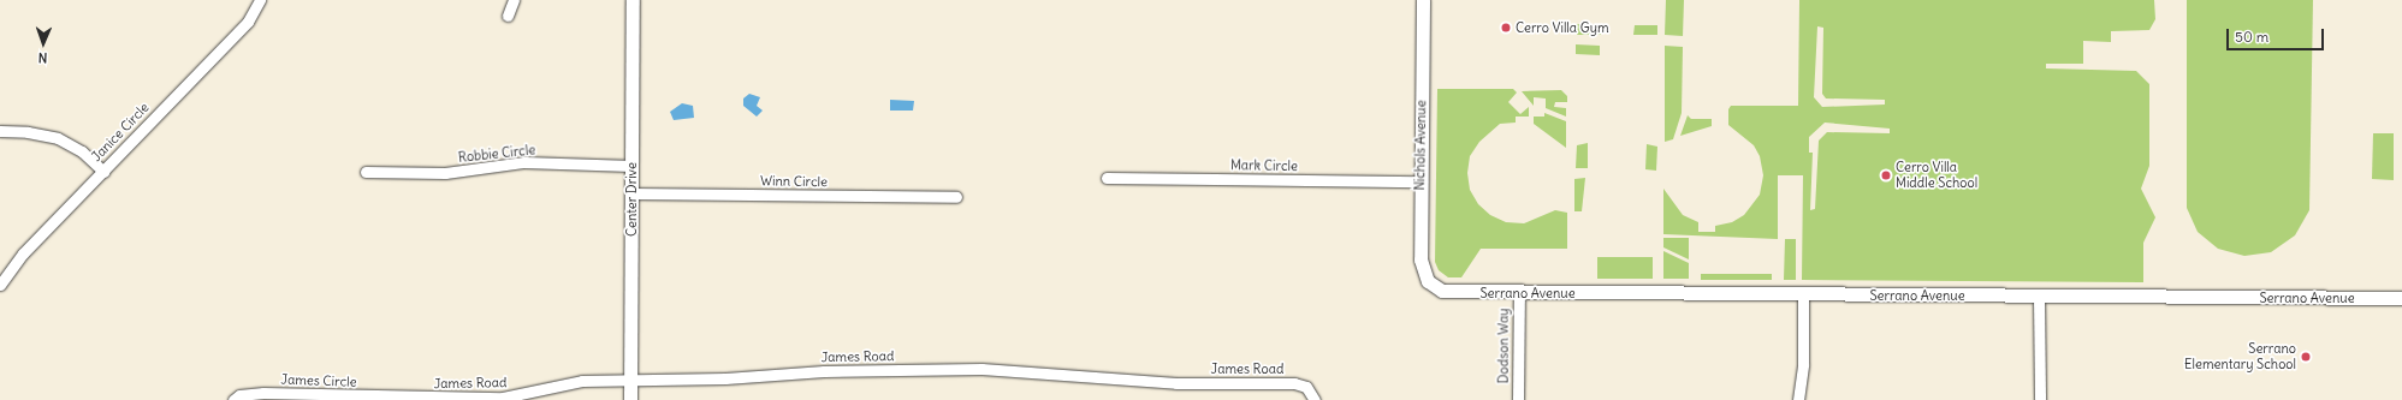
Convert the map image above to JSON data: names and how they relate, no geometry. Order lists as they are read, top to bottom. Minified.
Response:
{"streets":{"street":["Janice Circle","Nichols Avenue","Robbie Circle","Mark Circle","Winn Circle","Center Drive","Serrano Avenue","Dodson Way","James Road","James Circle"]},"crossings":[["Nichols Avenue","Mark Circle"],["Nichols Avenue","Serrano Avenue"],["Robbie Circle","Center Drive"],["Winn Circle","Center Drive"],["Center Drive","James Road"],["Serrano Avenue","Dodson Way"],["James Road","James Circle"]],"places":["Cerro Villa Gym","Cerro Villa Middle School","Serrano Elementary School"],"scale_bar":"50 m","north":"bottom"}
